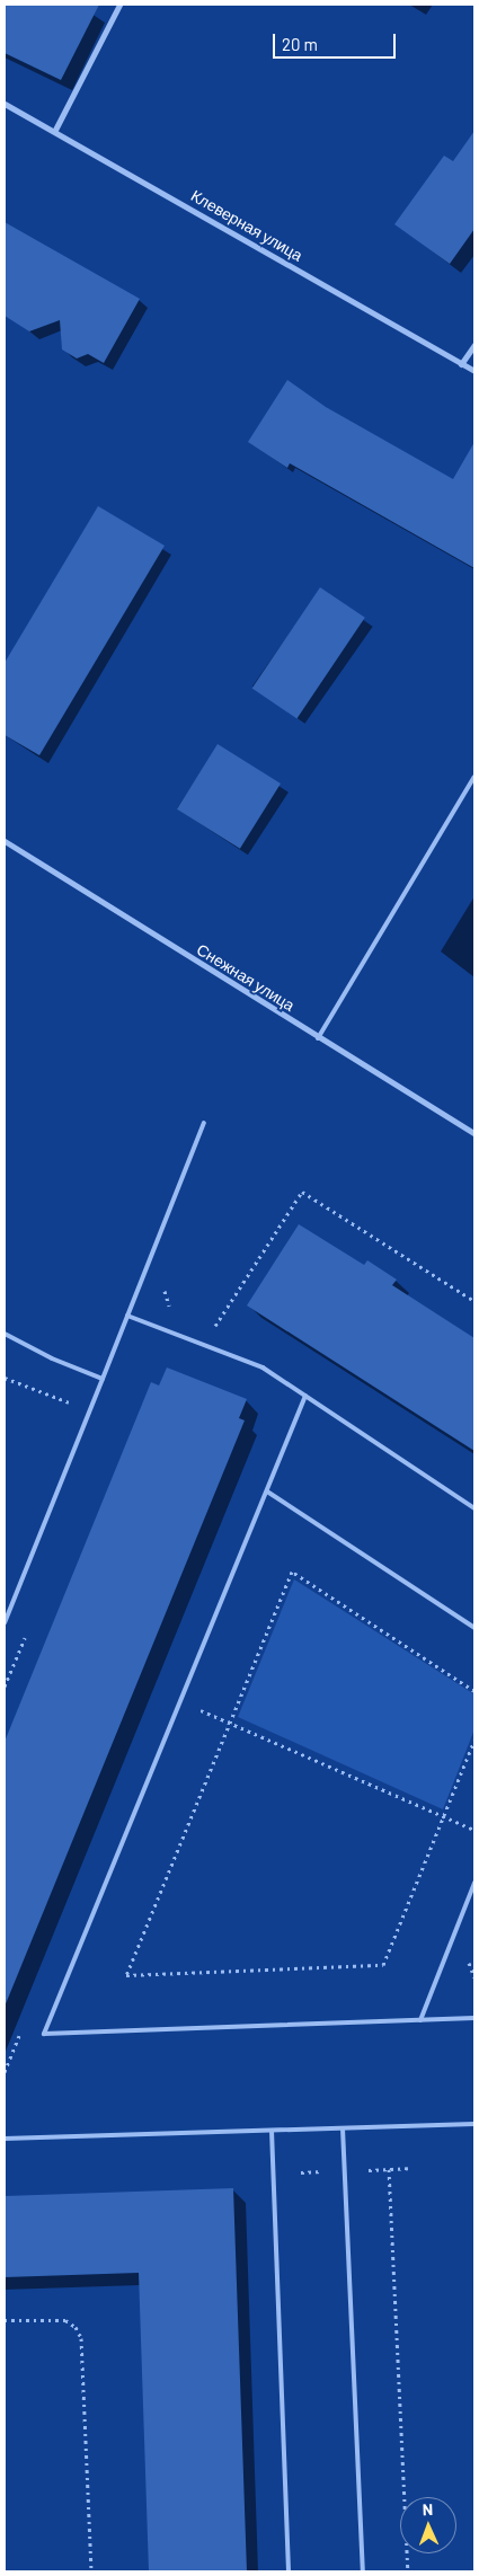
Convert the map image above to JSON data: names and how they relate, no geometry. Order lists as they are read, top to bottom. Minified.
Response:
{"streets":{"street":["Клеверная улица","Снежная улица"]},"scale_bar":"20 m","north":"top"}
